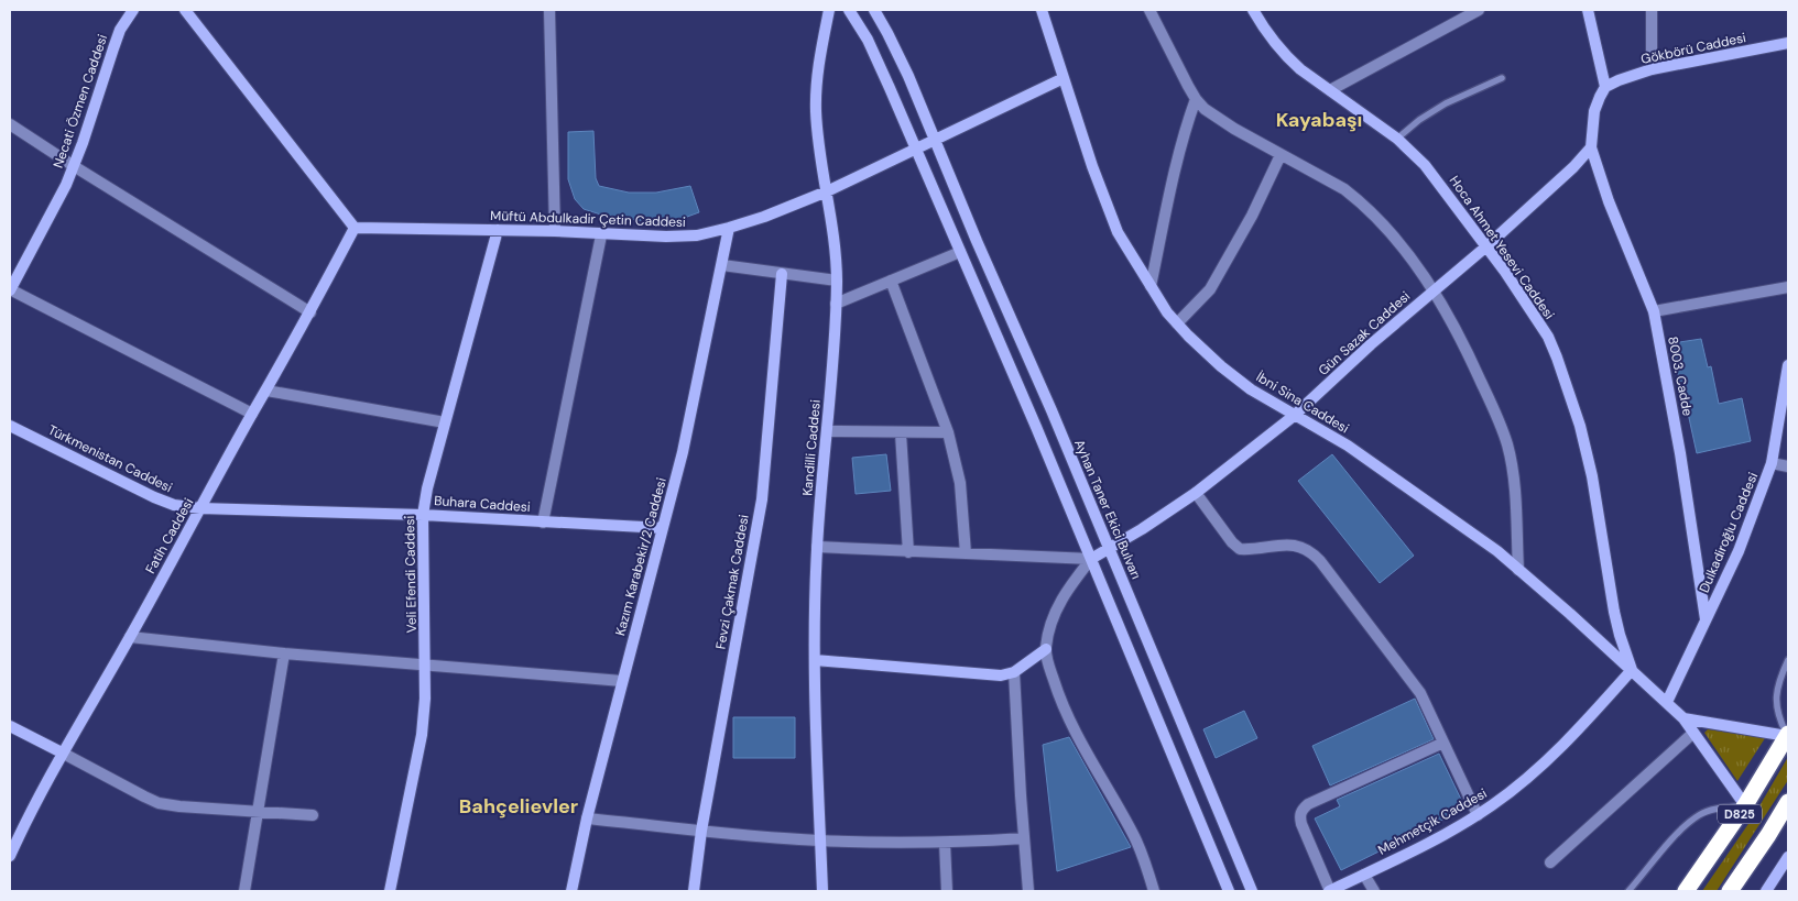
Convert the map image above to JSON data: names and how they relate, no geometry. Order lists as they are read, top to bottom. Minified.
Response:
{"streets":{"highway":["D825"],"street":["Gökbörü Caddesi","Necati Özmen Caddesi","Müftü Abdulkadir Çetin Caddesi","Hoca Ahmet Yesevi Caddesi","Gün Sazak Caddesi","8003. Cadde","İbni Sina Caddesi","Kandilli Caddesi","Türkmenistan Caddesi","Buhara Caddesi","Ayhan Taner Ekici Bulvarı","Dulkadiroğlu Caddesi","Fatih Caddesi","Kazım Karabekir/2 Caddesi","Veli Efendi Caddesi","Fevzi Çakmak Caddesi","Mehmetçik Caddesi"]},"crossings":[["Müftü Abdulkadir Çetin Caddesi","İbni Sina Caddesi"],["Müftü Abdulkadir Çetin Caddesi","Kandilli Caddesi"],["Müftü Abdulkadir Çetin Caddesi","Ayhan Taner Ekici Bulvarı"],["Müftü Abdulkadir Çetin Caddesi","Fatih Caddesi"],["Müftü Abdulkadir Çetin Caddesi","Kazım Karabekir/2 Caddesi"],["Müftü Abdulkadir Çetin Caddesi","Veli Efendi Caddesi"],["Hoca Ahmet Yesevi Caddesi","Gün Sazak Caddesi"],["Hoca Ahmet Yesevi Caddesi","İbni Sina Caddesi"],["Hoca Ahmet Yesevi Caddesi","Mehmetçik Caddesi"],["Gün Sazak Caddesi","8003. Cadde"],["Gün Sazak Caddesi","İbni Sina Caddesi"],["Gün Sazak Caddesi","Ayhan Taner Ekici Bulvarı"],["8003. Cadde","Dulkadiroğlu Caddesi"],["İbni Sina Caddesi","Dulkadiroğlu Caddesi"],["İbni Sina Caddesi","D825"],["İbni Sina Caddesi","Mehmetçik Caddesi"],["Türkmenistan Caddesi","Buhara Caddesi"],["Türkmenistan Caddesi","Fatih Caddesi"],["Buhara Caddesi","Fatih Caddesi"],["Buhara Caddesi","Kazım Karabekir/2 Caddesi"],["Buhara Caddesi","Veli Efendi Caddesi"]],"districts":["Kayabaşı","Bahçelievler"]}
